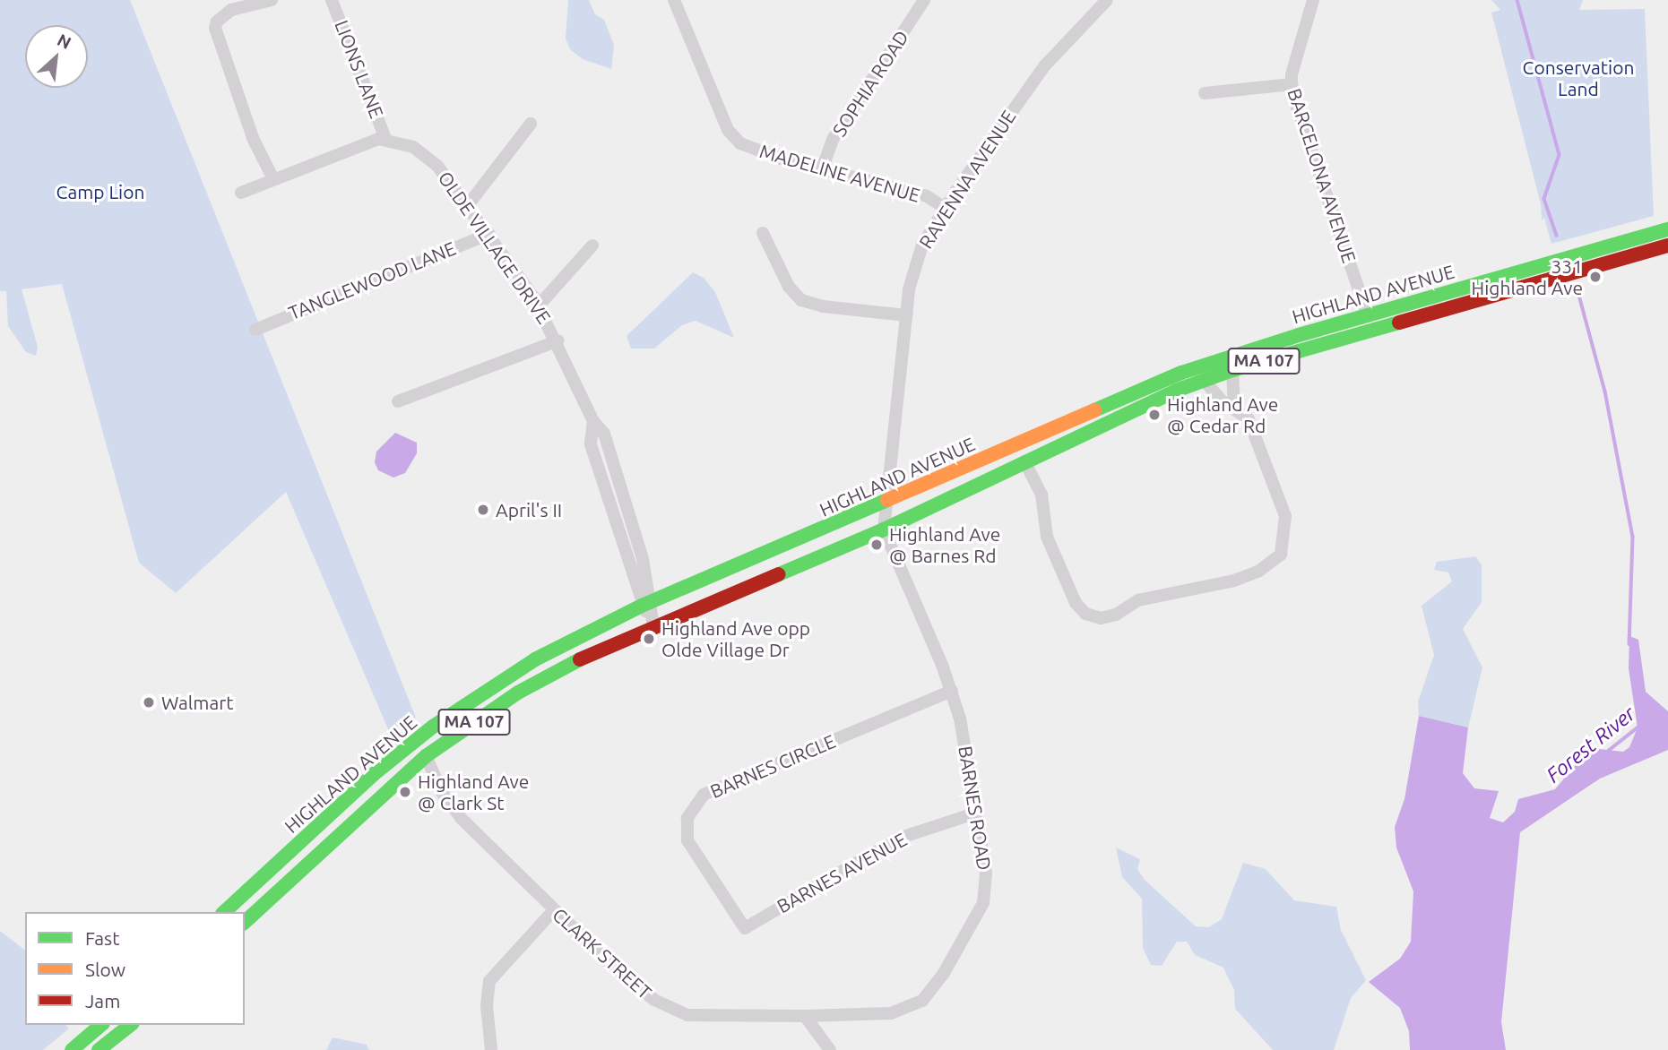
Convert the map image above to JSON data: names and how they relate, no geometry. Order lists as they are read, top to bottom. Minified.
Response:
{"streets":{"main road":["HIGHLAND AVENUE","MA 107"],"street":["LIONS LANE","SOPHIA ROAD","MADELINE AVENUE","BARCELONA AVENUE","RAVENNA AVENUE","OLDE VILLAGE DRIVE","TANGLEWOOD LANE","BARNES CIRCLE","BARNES ROAD","BARNES AVENUE","CLARK STREET"]},"crossings":[["LIONS LANE","OLDE VILLAGE DRIVE"],["SOPHIA ROAD","MADELINE AVENUE"],["MADELINE AVENUE","RAVENNA AVENUE"],["BARCELONA AVENUE","HIGHLAND AVENUE"],["RAVENNA AVENUE","HIGHLAND AVENUE"],["RAVENNA AVENUE","BARNES ROAD"],["OLDE VILLAGE DRIVE","TANGLEWOOD LANE"],["OLDE VILLAGE DRIVE","HIGHLAND AVENUE"],["HIGHLAND AVENUE","BARNES ROAD"],["HIGHLAND AVENUE","CLARK STREET"],["BARNES CIRCLE","BARNES ROAD"],["BARNES CIRCLE","BARNES AVENUE"],["BARNES ROAD","BARNES AVENUE"],["BARNES ROAD","CLARK STREET"]],"water":["Forest River"],"parks":["Conservation Land","Camp Lion"],"places":["331 Highland Ave","Highland Ave @ Cedar Rd","April's II","Highland Ave @ Barnes Rd","Highland Ave opp Olde Village Dr","Walmart","Highland Ave @ Clark St"],"legend":["Fast","Slow","Jam"],"north":"top right"}
